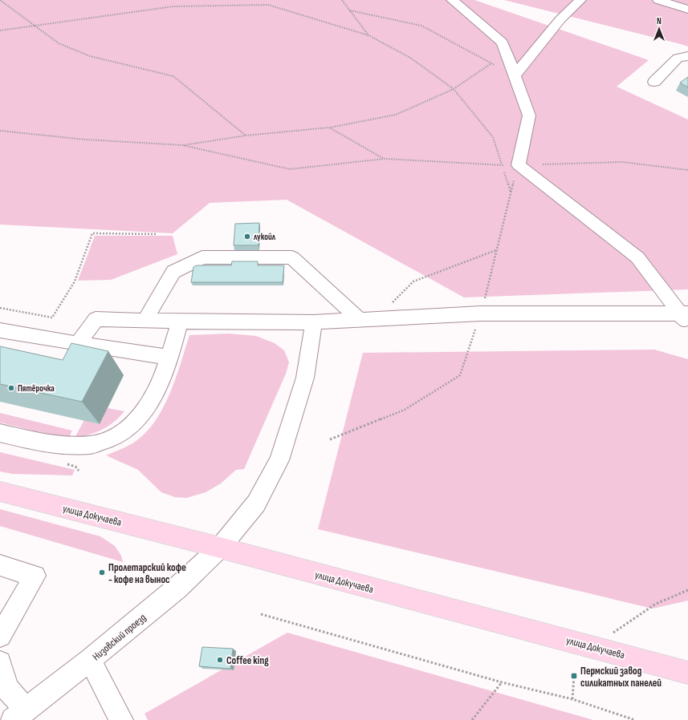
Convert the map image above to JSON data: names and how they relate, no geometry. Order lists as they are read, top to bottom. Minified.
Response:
{"streets":{"main road":["улица Докучаева"],"street":["Низовский проезд"]},"crossings":[["улица Докучаева","Низовский проезд"]],"places":{"other":["лукойл","Пятёрочка","Пролетарский кофе - кофе на вынос","Coffee king"],"transit":["Пермский завод силикатных панелей"]},"north":"top"}
